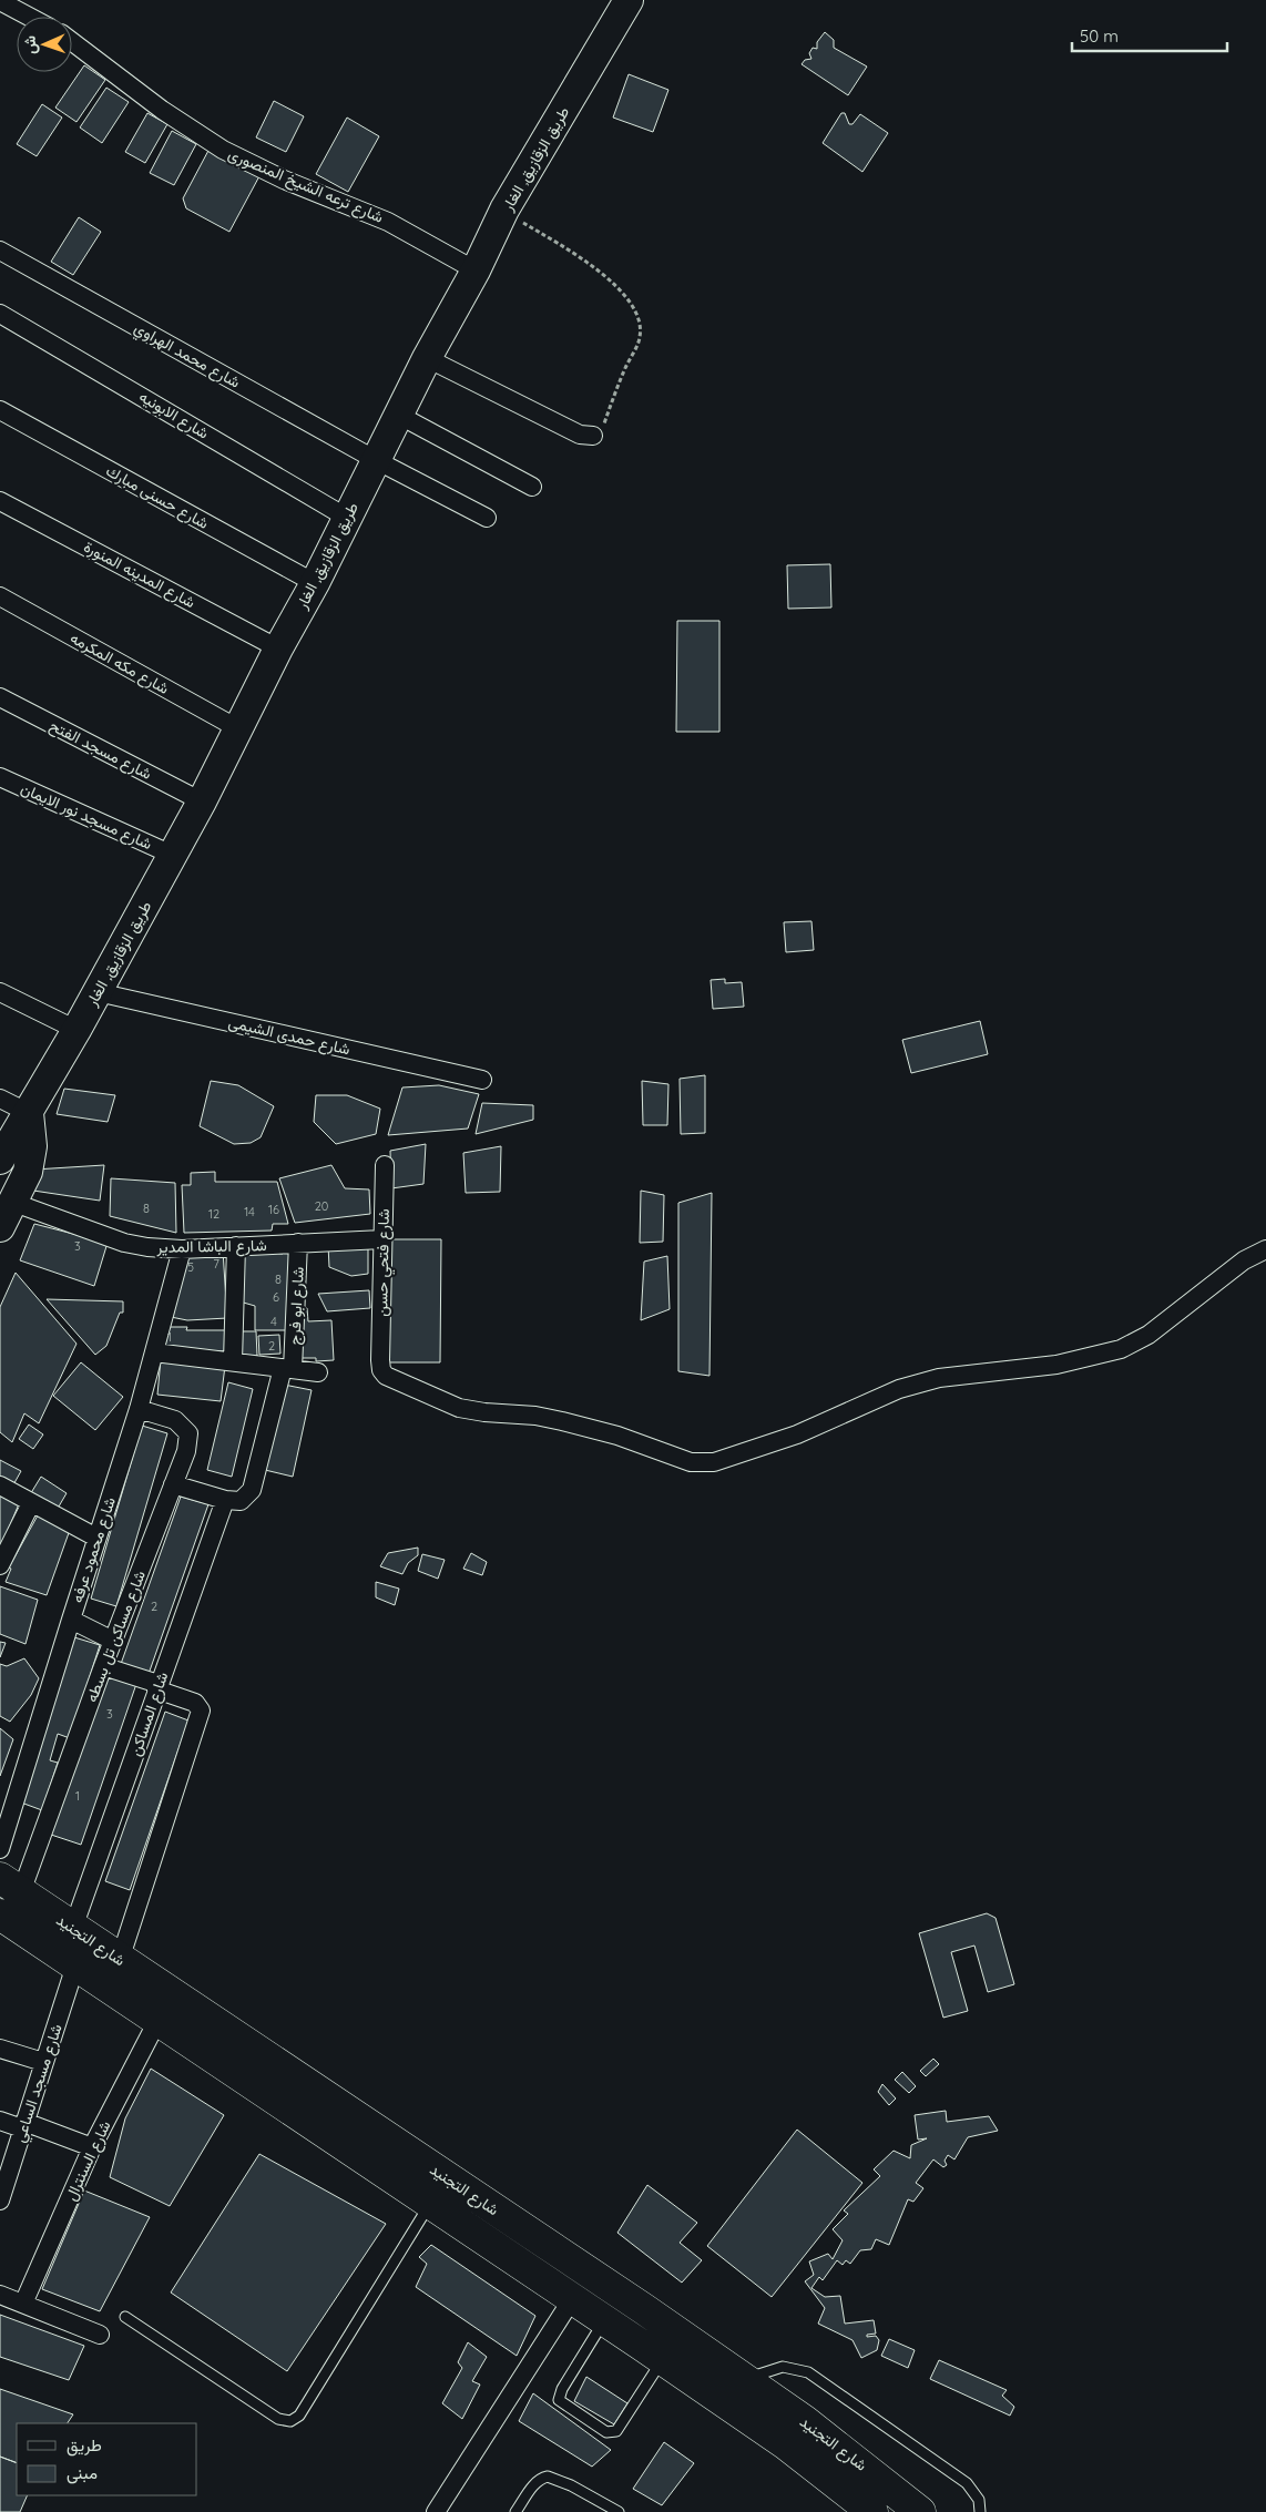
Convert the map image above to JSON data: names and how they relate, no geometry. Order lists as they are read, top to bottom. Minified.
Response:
{"streets":{"highway":["شارع التجنيد"],"main road":["طريق الزقازيق, الغار"],"street":["شارع ترعه الشيخ المنصورى","شارع محمد الهراوي","شارع الابونيه","شارع حسنى مبارك","شارع المدينه المنورة","شارع مكه المكرمه","شارع مسجد الفتح","شارع مسجد نور الايمان","شارع حمدى الشيمى","شارع الباشا المدير","شارع فتحي حسن","شارع ابو فرج","شارع محمود عرفه","شارع مساكن تل بسطه","شارع المساكن","شارع مسجد الساعي","شارع السنترال"]},"crossings":[["طريق الزقازيق, الغار","شارع ترعه الشيخ المنصورى"],["طريق الزقازيق, الغار","شارع محمد الهراوي"],["طريق الزقازيق, الغار","شارع الابونيه"],["طريق الزقازيق, الغار","شارع حسنى مبارك"],["طريق الزقازيق, الغار","شارع المدينه المنورة"],["طريق الزقازيق, الغار","شارع مكه المكرمه"],["طريق الزقازيق, الغار","شارع مسجد الفتح"],["طريق الزقازيق, الغار","شارع مسجد نور الايمان"],["طريق الزقازيق, الغار","شارع حمدى الشيمى"],["شارع الباشا المدير","شارع فتحي حسن"],["شارع الباشا المدير","شارع ابو فرج"],["شارع الباشا المدير","شارع محمود عرفه"],["شارع ابو فرج","شارع المساكن"],["شارع محمود عرفه","شارع مساكن تل بسطه"],["شارع مساكن تل بسطه","شارع التجنيد"],["شارع المساكن","شارع التجنيد"],["شارع التجنيد","شارع مسجد الساعي"],["شارع التجنيد","شارع السنترال"]],"house_numbers":["20","8","16","14","12","3","7","5","8","6","4","1","2","2","3","1"],"legend":["طريق","مبنى"],"scale_bar":"50 m","north":"left"}
